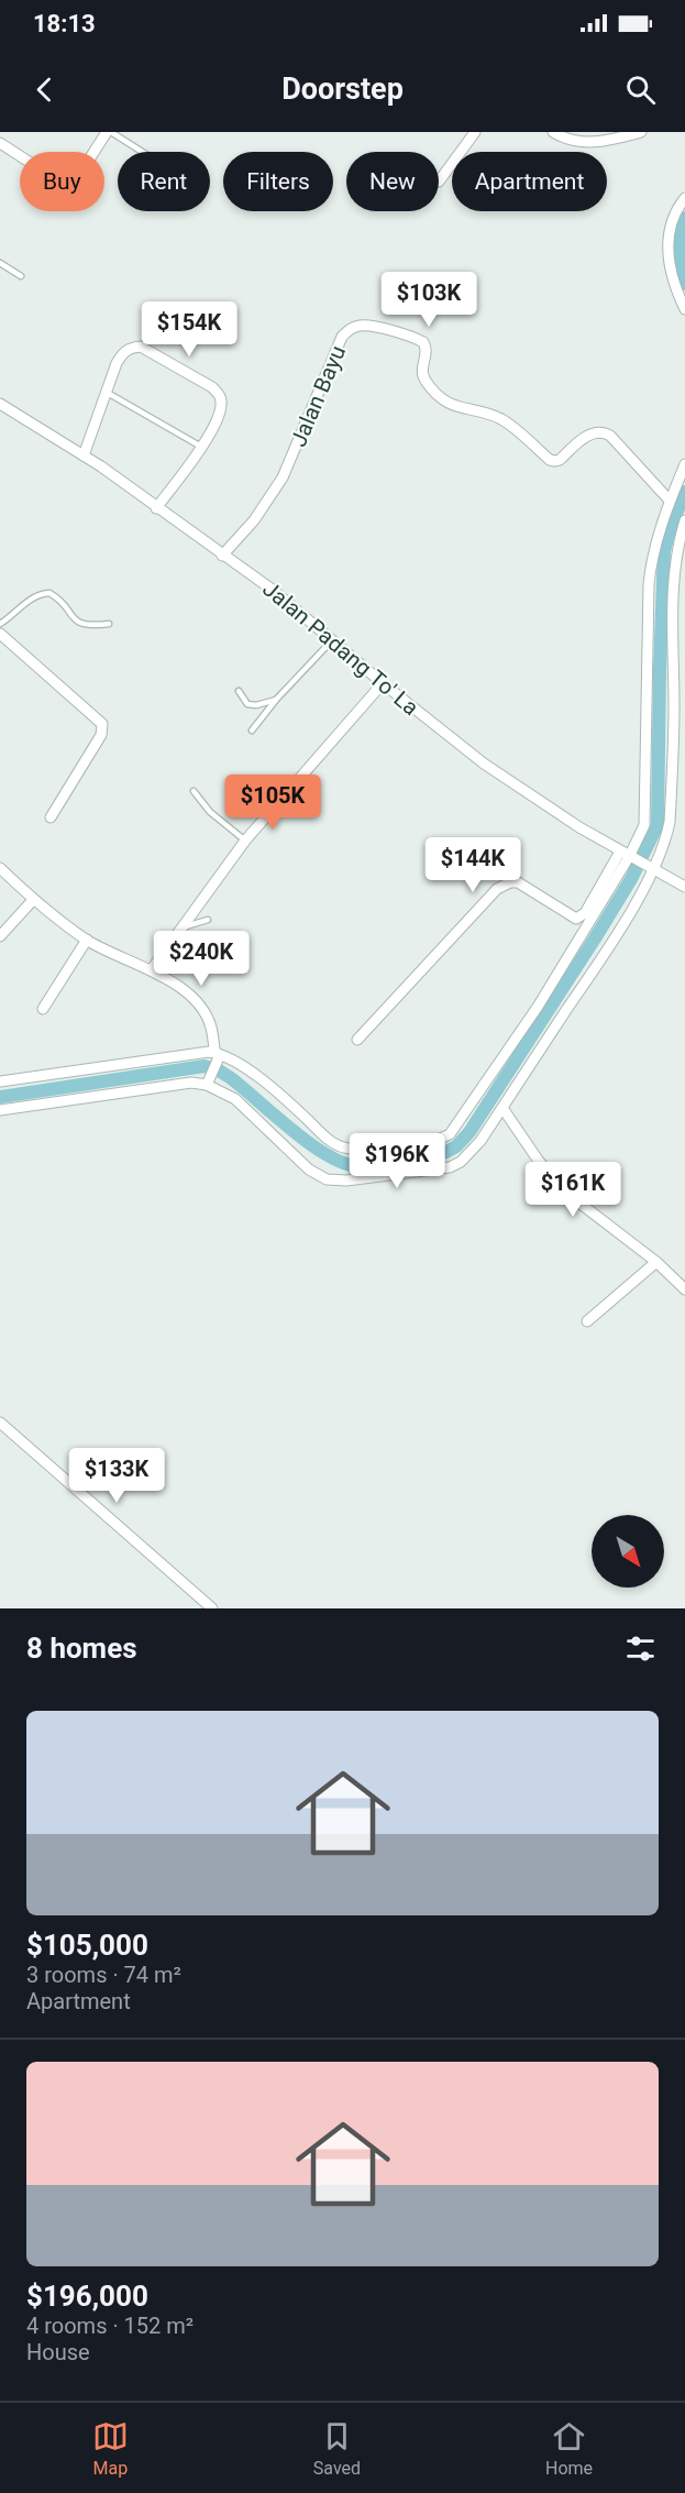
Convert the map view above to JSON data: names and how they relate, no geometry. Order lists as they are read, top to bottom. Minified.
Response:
{"streets":{"street":["Jalan Bayu","Jalan Padang To' La"]},"crossings":[["Jalan Bayu","Jalan Padang To' La"]],"north":"bottom right","page":{"status":"18:13","header":"Doorstep","chip":["Buy","Rent","Filters","New","Apartment"],"price":["$103K","$154K","$105K","$144K","$240K","$196K","$161K","$133K"],"heading":"8 homes","list":[{"name":"$105,000","note":"3 rooms · 74 m² · Apartment"},{"name":"$196,000","note":"4 rooms · 152 m² · House"}],"tabs":["Map","Saved","Home"]}}
